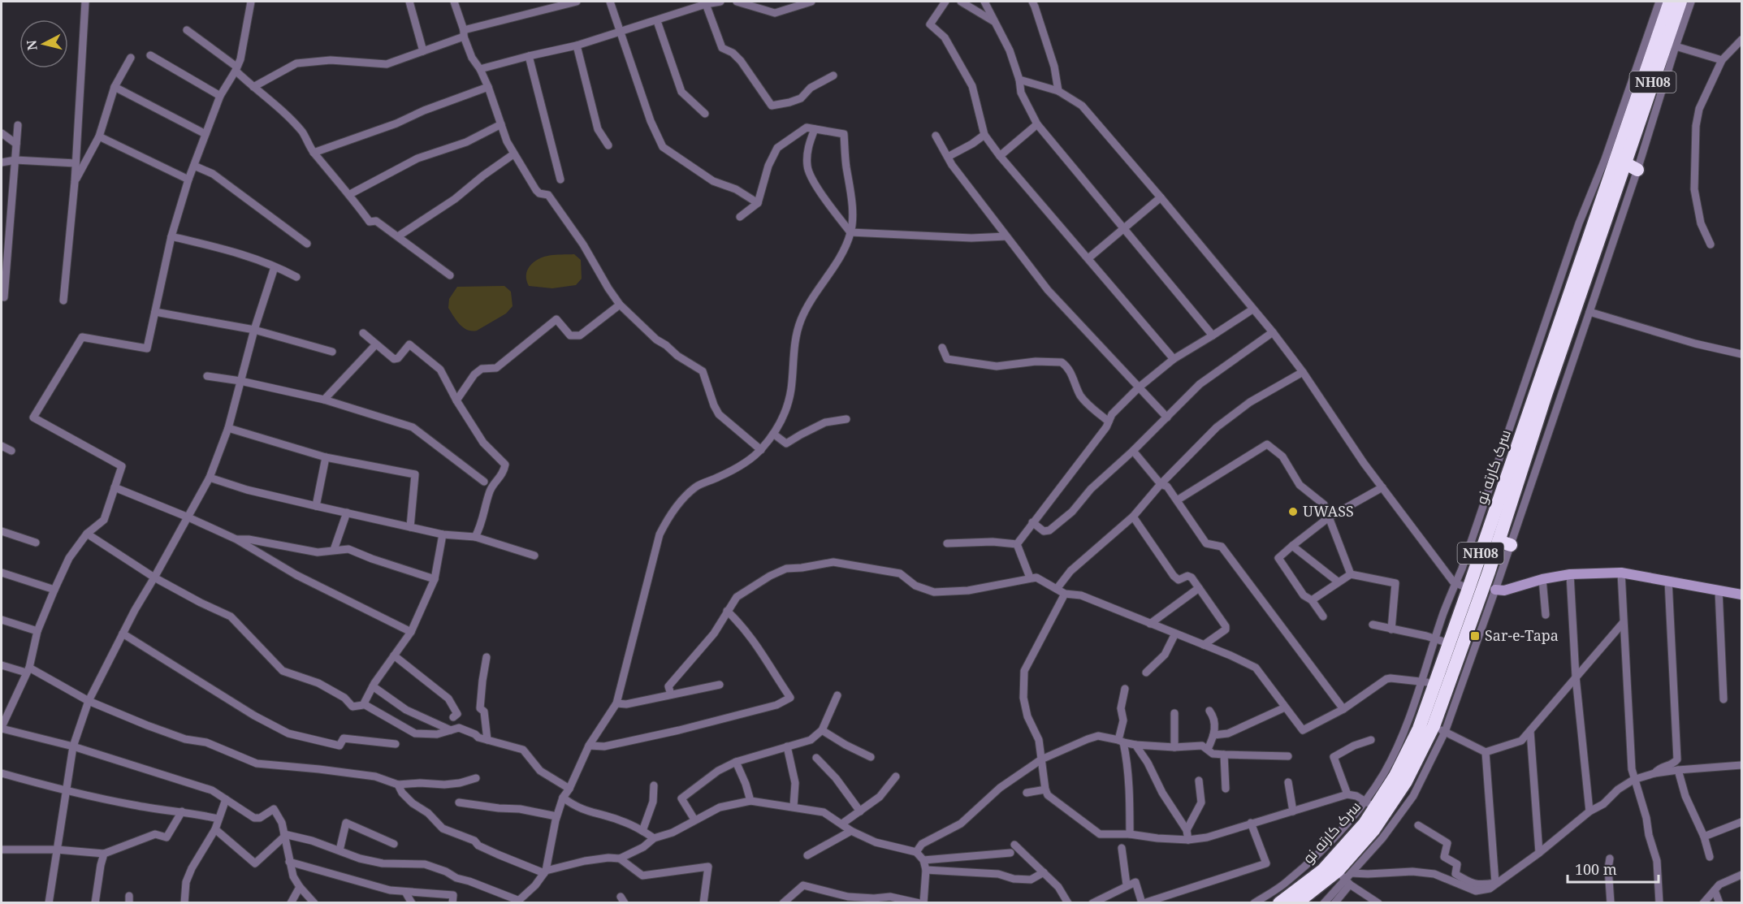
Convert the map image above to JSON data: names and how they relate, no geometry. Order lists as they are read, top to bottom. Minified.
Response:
{"streets":{"highway":["NH08","سرک کارته نو"]},"crossings":[["NH08","سرک کارته نو"]],"places":{"other":["UWASS"],"transit":["Sar-e-Tapa"]},"scale_bar":"100 m","north":"left"}
